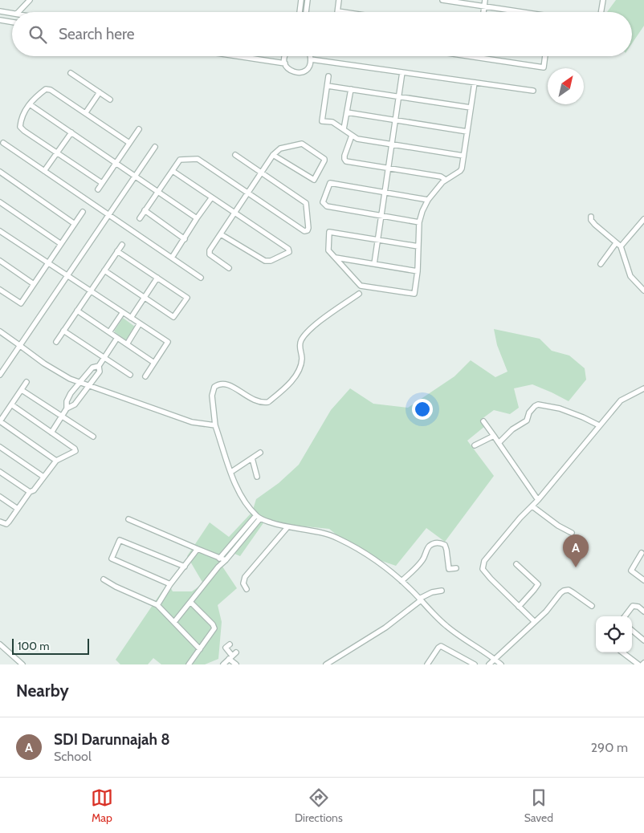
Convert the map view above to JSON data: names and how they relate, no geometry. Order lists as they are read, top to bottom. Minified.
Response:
{"scale_bar":"100 m","north":"top right","page":{"search":"Search here","pins":"A","scale":"100 m","heading":"Nearby","list":[{"mark":"A","name":"SDI Darunnajah 8","note":"School","value":"290 m"}],"nav":["Map","Directions","Saved"]}}
